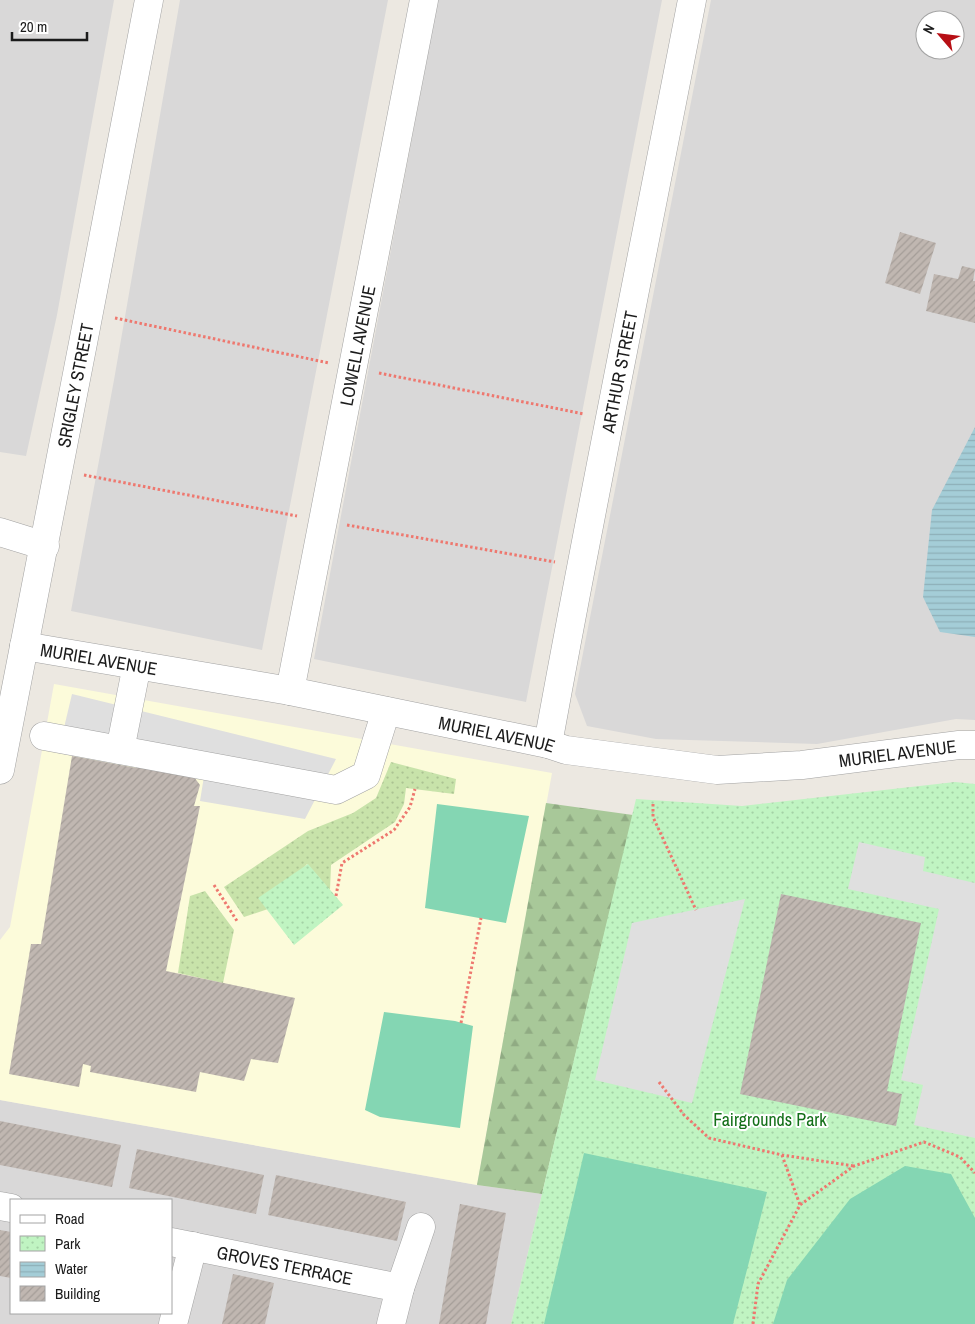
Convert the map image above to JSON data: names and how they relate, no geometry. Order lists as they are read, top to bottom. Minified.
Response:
{"streets":{"street":["LOWELL AVENUE","ARTHUR STREET","SRIGLEY STREET","MURIEL AVENUE","GROVES TERRACE"]},"crossings":[["LOWELL AVENUE","MURIEL AVENUE"],["ARTHUR STREET","MURIEL AVENUE"],["SRIGLEY STREET","MURIEL AVENUE"]],"parks":["Fairgrounds Park"],"legend":["Road","Park","Water","Building"],"scale_bar":"20 m","north":"top left"}
